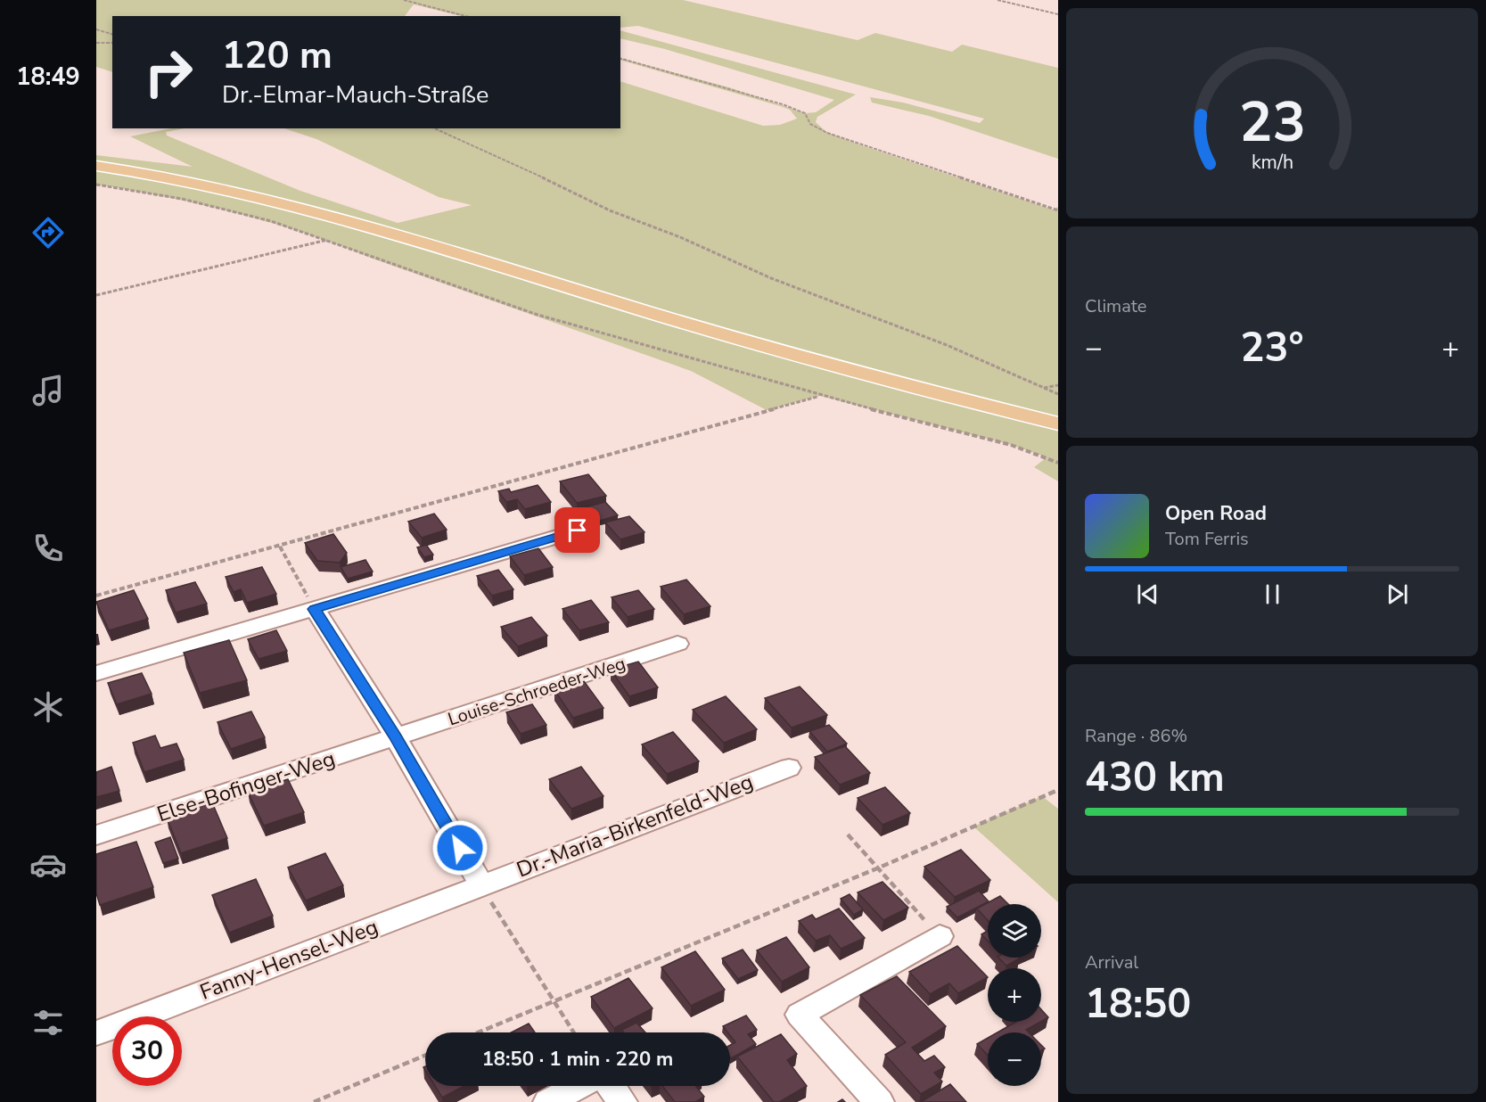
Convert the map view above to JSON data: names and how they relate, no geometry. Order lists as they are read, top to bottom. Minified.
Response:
{"streets":{"street":["Louise-Schroeder-Weg","Else-Bofinger-Weg","Dr.-Maria-Birkenfeld-Weg","Fanny-Hensel-Weg"]},"crossings":[["Louise-Schroeder-Weg","Else-Bofinger-Weg"],["Dr.-Maria-Birkenfeld-Weg","Fanny-Hensel-Weg"]],"page":{"tabs":"18:49","turn":["120 m","Dr.-Elmar-Mauch-Straße"],"tile":["Climate",["Range · 86%","430 km"],["Arrival","18:50"]],"heat":["−","23°","+"],"song":["Open Road","Tom Ferris"],"map_buttons":["+","−"],"limit":"30","trip":"18:50 · 1 min · 220 m","gauge":["23","km/h"]}}
